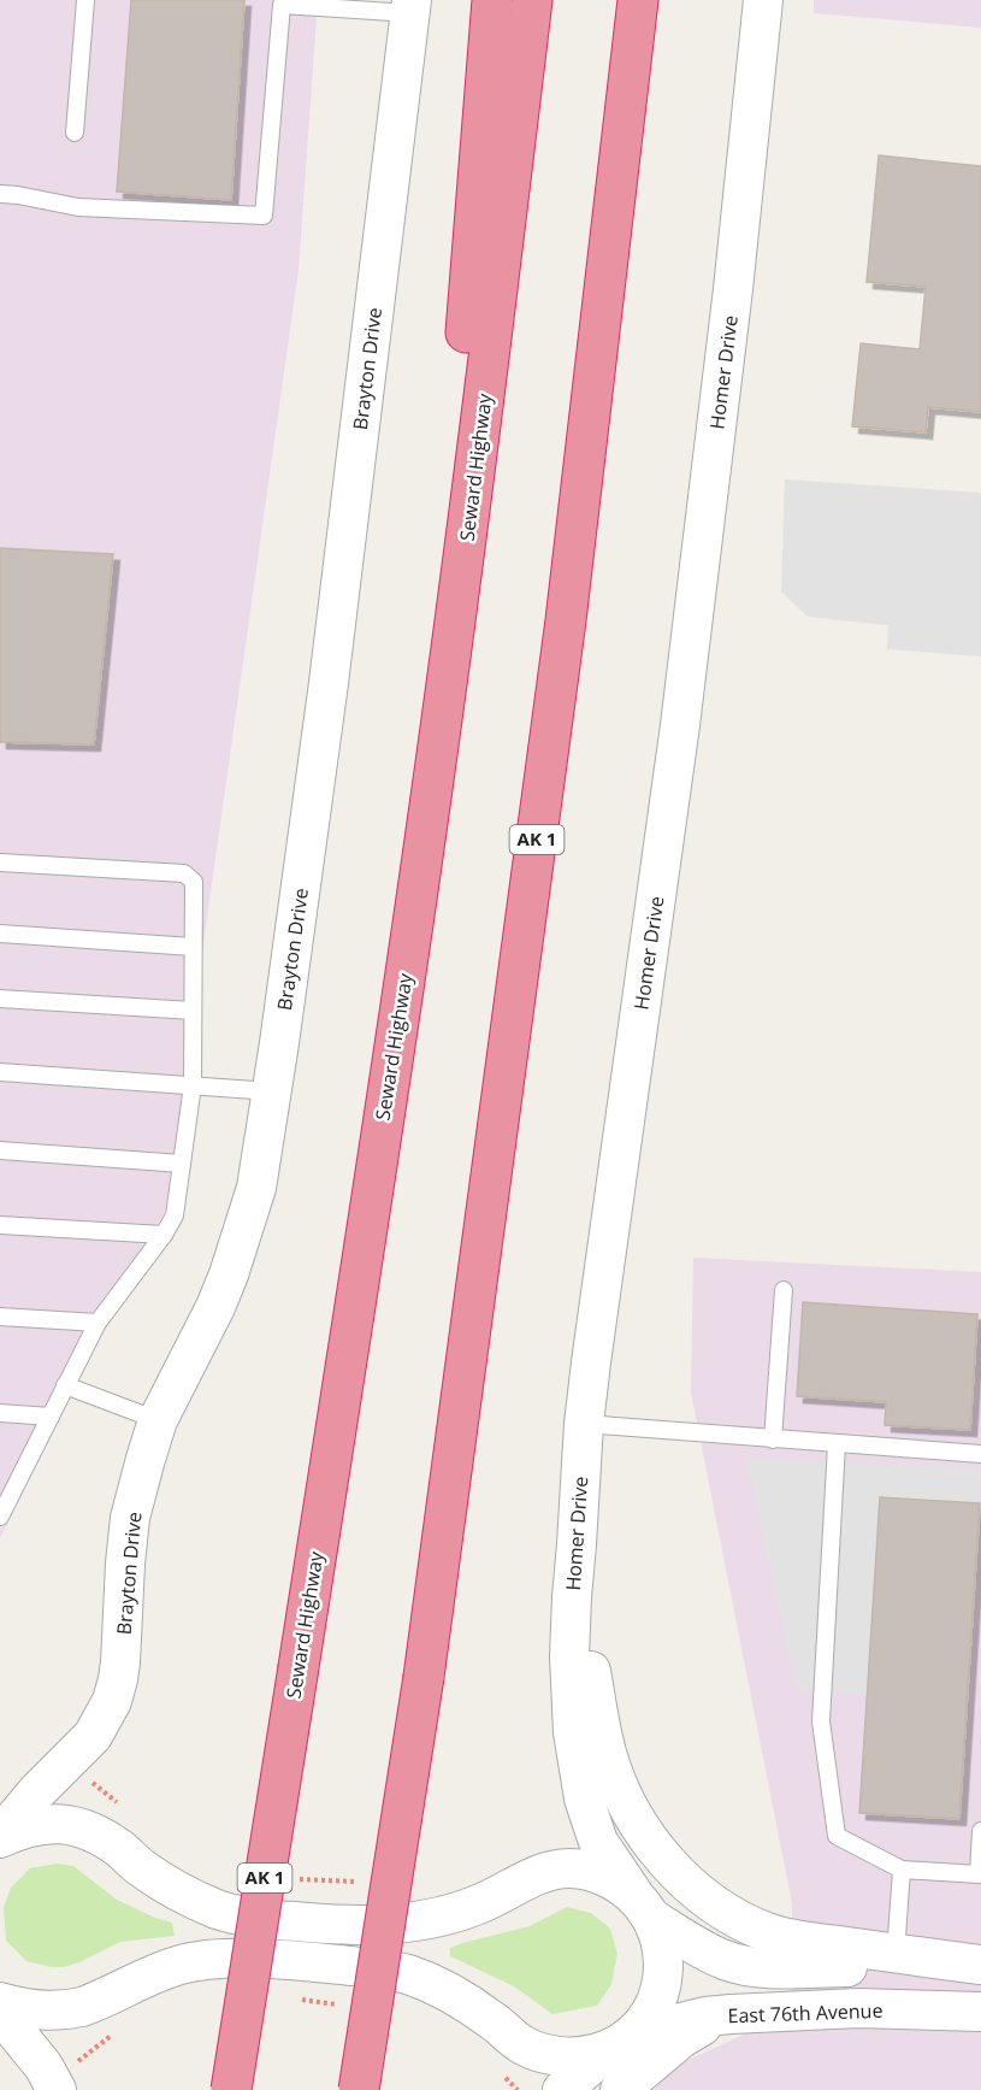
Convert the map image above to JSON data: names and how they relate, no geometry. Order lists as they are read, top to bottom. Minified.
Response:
{"streets":{"highway":["Seward Highway","AK 1"],"street":["Brayton Drive","Homer Drive","East 76th Avenue"]}}
